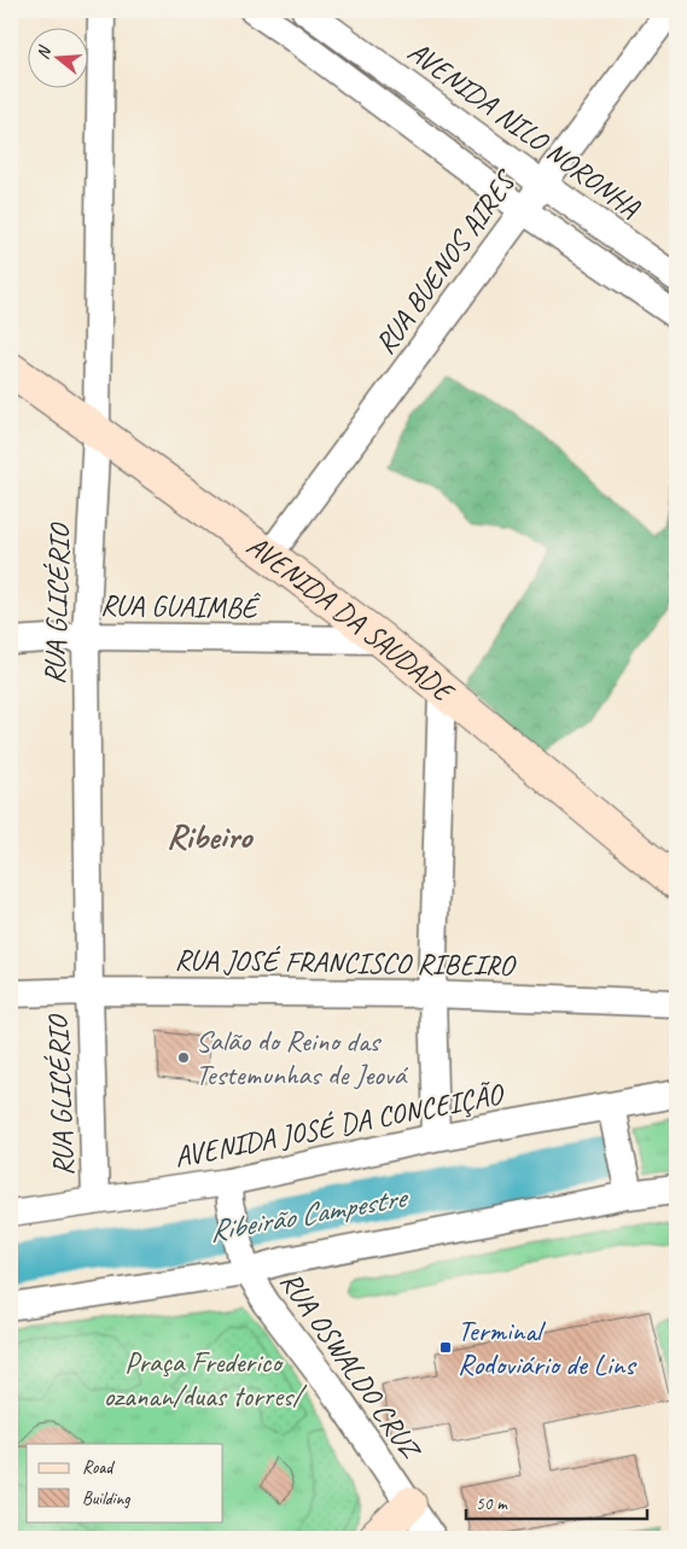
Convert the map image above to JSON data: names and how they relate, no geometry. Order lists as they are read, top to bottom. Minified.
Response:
{"streets":{"main road":["AVENIDA DA SAUDADE"],"street":["AVENIDA NILO NORONHA","RUA BUENOS AIRES","RUA GLICÉRIO","RUA GUAIMBÊ","RUA JOSÉ FRANCISCO RIBEIRO","AVENIDA JOSÉ DA CONCEIÇÃO","RUA OSWALDO CRUZ"]},"crossings":[["AVENIDA NILO NORONHA","RUA BUENOS AIRES"],["RUA BUENOS AIRES","AVENIDA DA SAUDADE"],["RUA GLICÉRIO","RUA GUAIMBÊ"],["RUA GLICÉRIO","AVENIDA DA SAUDADE"],["RUA GLICÉRIO","RUA JOSÉ FRANCISCO RIBEIRO"],["RUA GLICÉRIO","AVENIDA JOSÉ DA CONCEIÇÃO"],["RUA GUAIMBÊ","AVENIDA DA SAUDADE"],["AVENIDA JOSÉ DA CONCEIÇÃO","RUA OSWALDO CRUZ"]],"districts":["Ribeiro"],"water":["Ribeirão Campestre"],"parks":["Praça Frederico ozanan/duas torres/"],"places":{"other":["Salão do Reino das Testemunhas de Jeová"],"transit":["Terminal Rodoviário de Lins"]},"legend":["Road","Building"],"scale_bar":"50 m","north":"left"}
